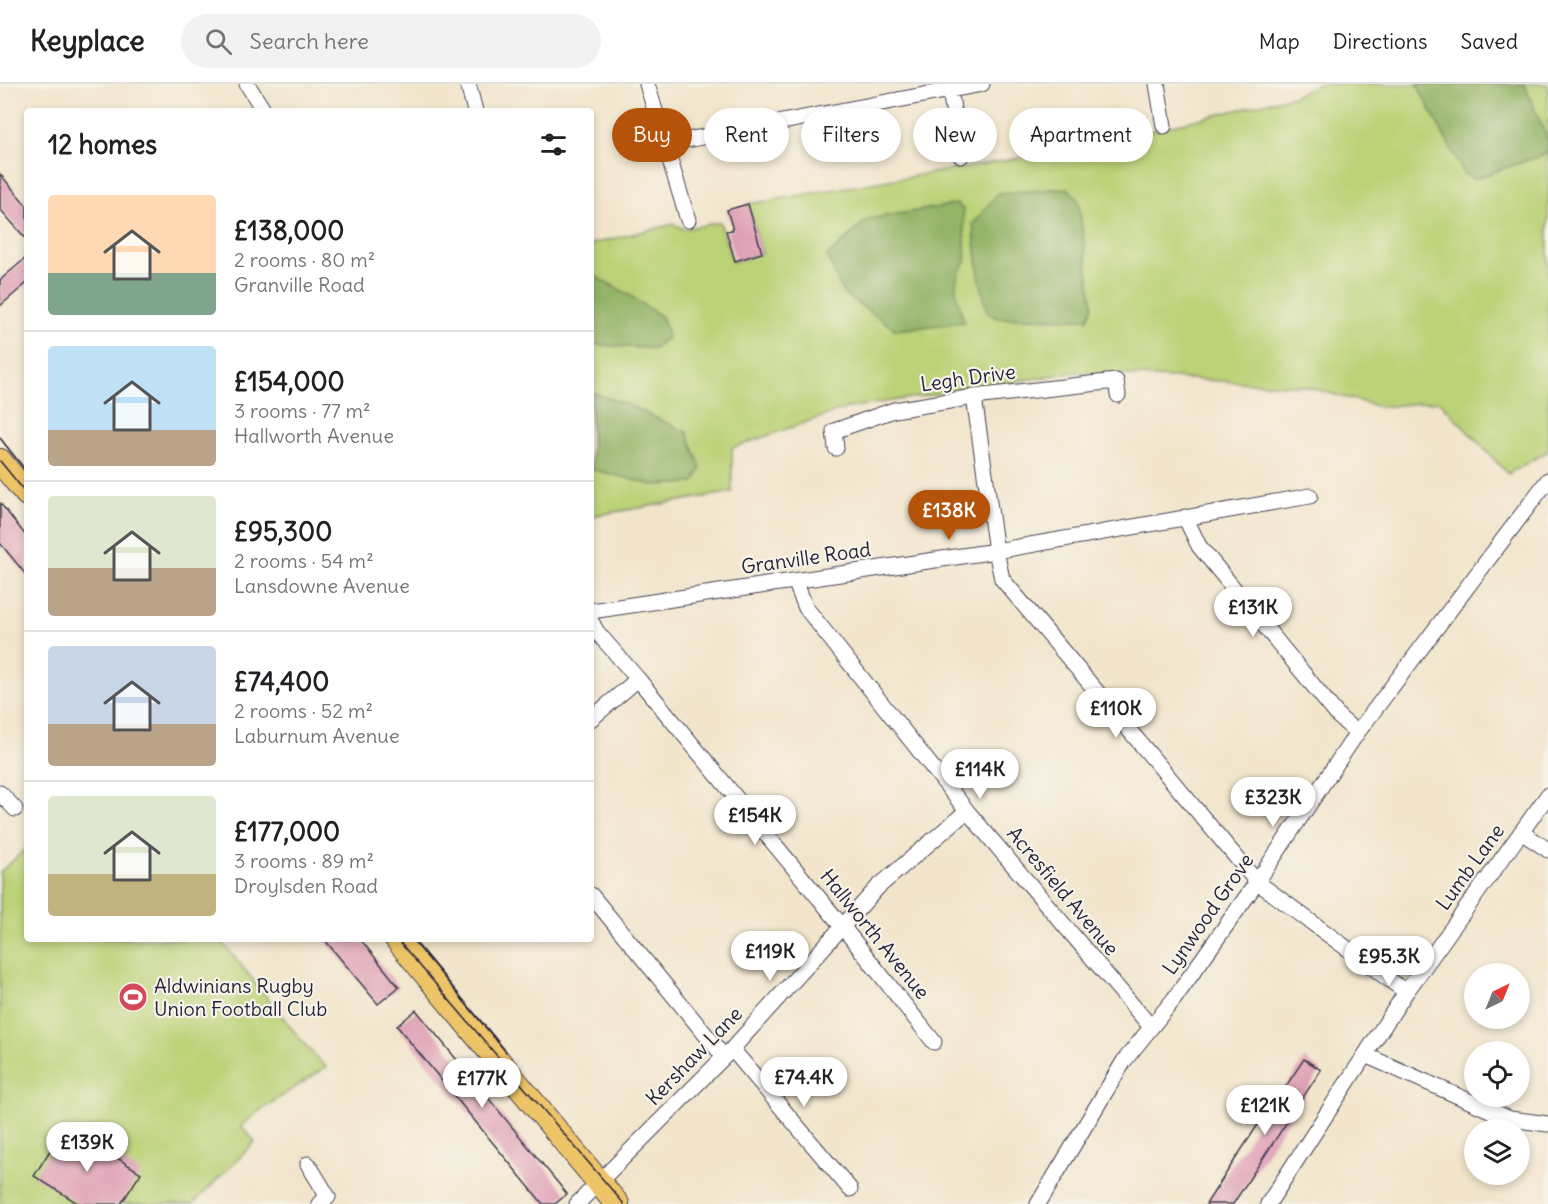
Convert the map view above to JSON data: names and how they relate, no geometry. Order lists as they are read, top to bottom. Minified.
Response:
{"streets":{"street":["Legh Drive","Granville Road","Lumb Lane","Acresfield Avenue","Lynwood Grove","Hallworth Avenue","Kershaw Lane"]},"crossings":[["Granville Road","Acresfield Avenue"],["Acresfield Avenue","Lynwood Grove"],["Acresfield Avenue","Kershaw Lane"],["Hallworth Avenue","Kershaw Lane"]],"places":{"sports":["Aldwinians Rugby Union Football Club"]},"north":"top right","page":{"header":"Keyplace","search":"Search here","nav":["Map","Directions","Saved"],"chip":["Buy","Rent","Filters","New","Apartment"],"heading":"12 homes","list":[{"name":"£138,000","note":"2 rooms · 80 m² · Granville Road"},{"name":"£154,000","note":"3 rooms · 77 m² · Hallworth Avenue"},{"name":"£95,300","note":"2 rooms · 54 m² · Lansdowne Avenue"},{"name":"£74,400","note":"2 rooms · 52 m² · Laburnum Avenue"},{"name":"£177,000","note":"3 rooms · 89 m² · Droylsden Road"}],"price":["£138K","£131K","£110K","£114K","£323K","£154K","£119K","£95.3K","£74.4K","£177K","£121K","£139K"]}}
